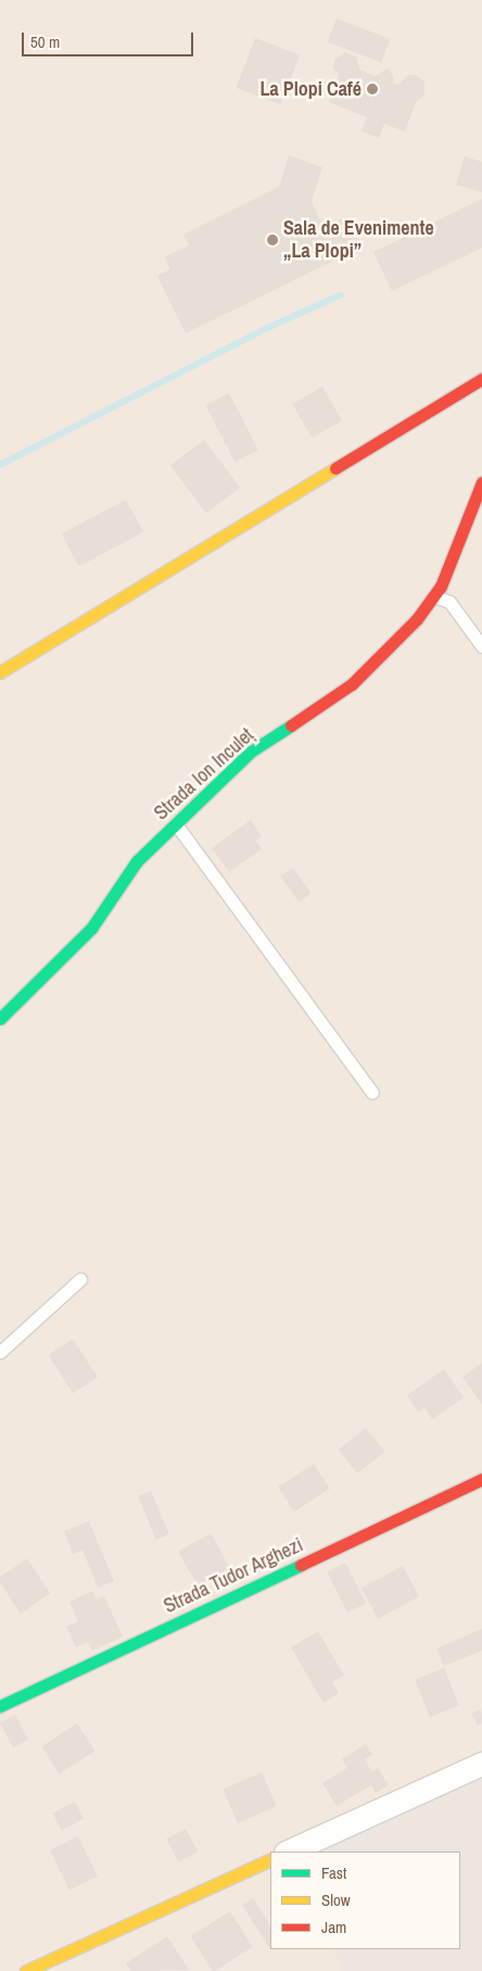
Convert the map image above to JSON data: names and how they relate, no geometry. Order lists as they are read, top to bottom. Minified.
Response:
{"streets":{"street":["Strada Ion Inculeț","Strada Tudor Arghezi"]},"places":["La Plopi Café","Sala de Evenimente „La Plopi”"],"legend":["Fast","Slow","Jam"],"scale_bar":"50 m"}
